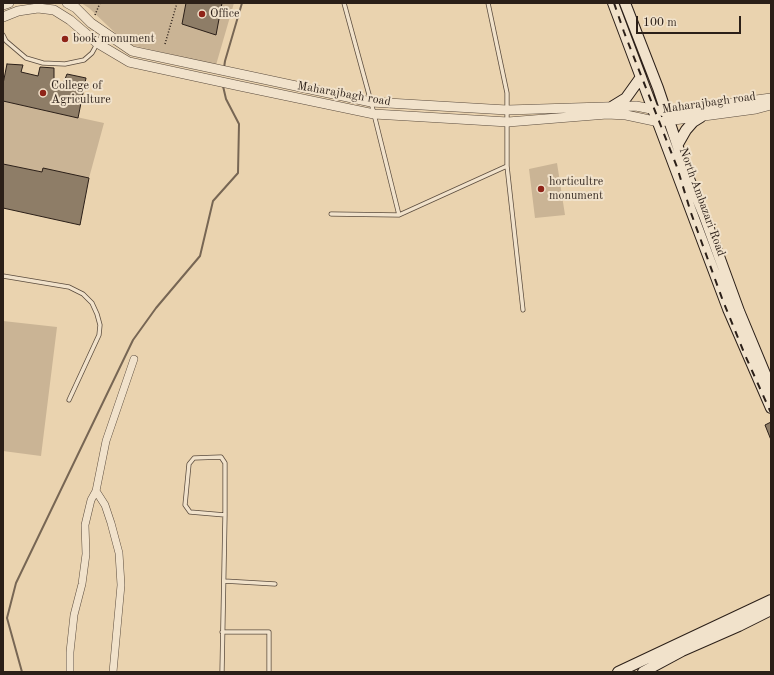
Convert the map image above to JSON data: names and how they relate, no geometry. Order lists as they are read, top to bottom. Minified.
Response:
{"streets":{"main road":["North Ambazari Road"],"street":["Maharajbagh road"]},"crossings":[["Maharajbagh road","North Ambazari Road"]],"places":["Office","book monument","College of Agriculture","horticultre monument"],"scale_bar":"100 m"}
